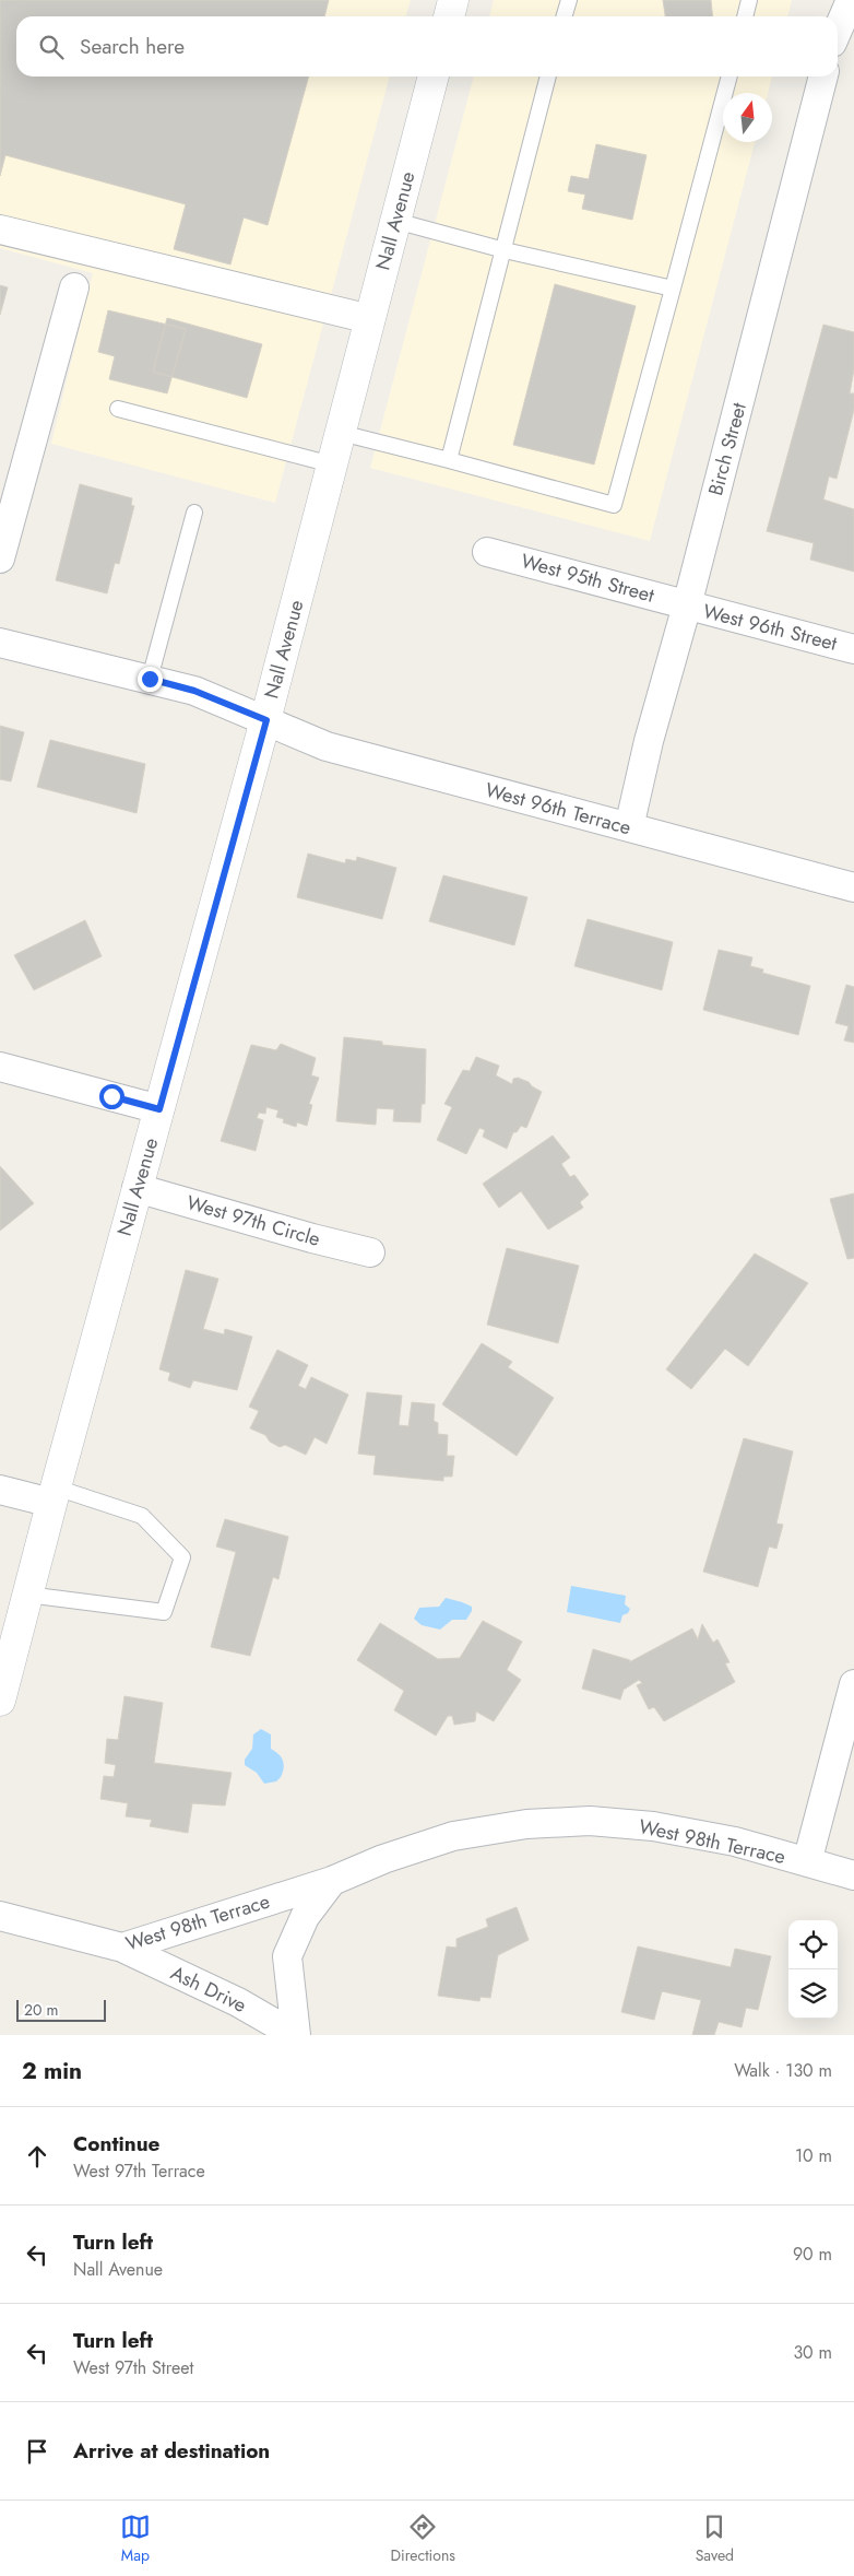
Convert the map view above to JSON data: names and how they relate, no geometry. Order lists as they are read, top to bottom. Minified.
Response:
{"streets":{"main road":["Nall Avenue"],"street":["Birch Street","West 95th Street","West 96th Street","West 96th Terrace","West 97th Circle","West 98th Terrace","Ash Drive"]},"crossings":[["Nall Avenue","West 96th Terrace"],["Nall Avenue","West 97th Circle"],["Birch Street","West 95th Street"],["Birch Street","West 96th Street"],["Birch Street","West 96th Terrace"],["West 95th Street","West 96th Street"],["West 98th Terrace","Ash Drive"]],"scale_bar":"20 m","north":"top","page":{"search":"Search here","scale":"20 m","heading":["2 min","Walk · 130 m"],"list":[["Continue","West 97th Terrace","10 m"],["Turn left","Nall Avenue","90 m"],["Turn left","West 97th Street","30 m"],"Arrive at destination"],"nav":["Map","Directions","Saved"]}}
